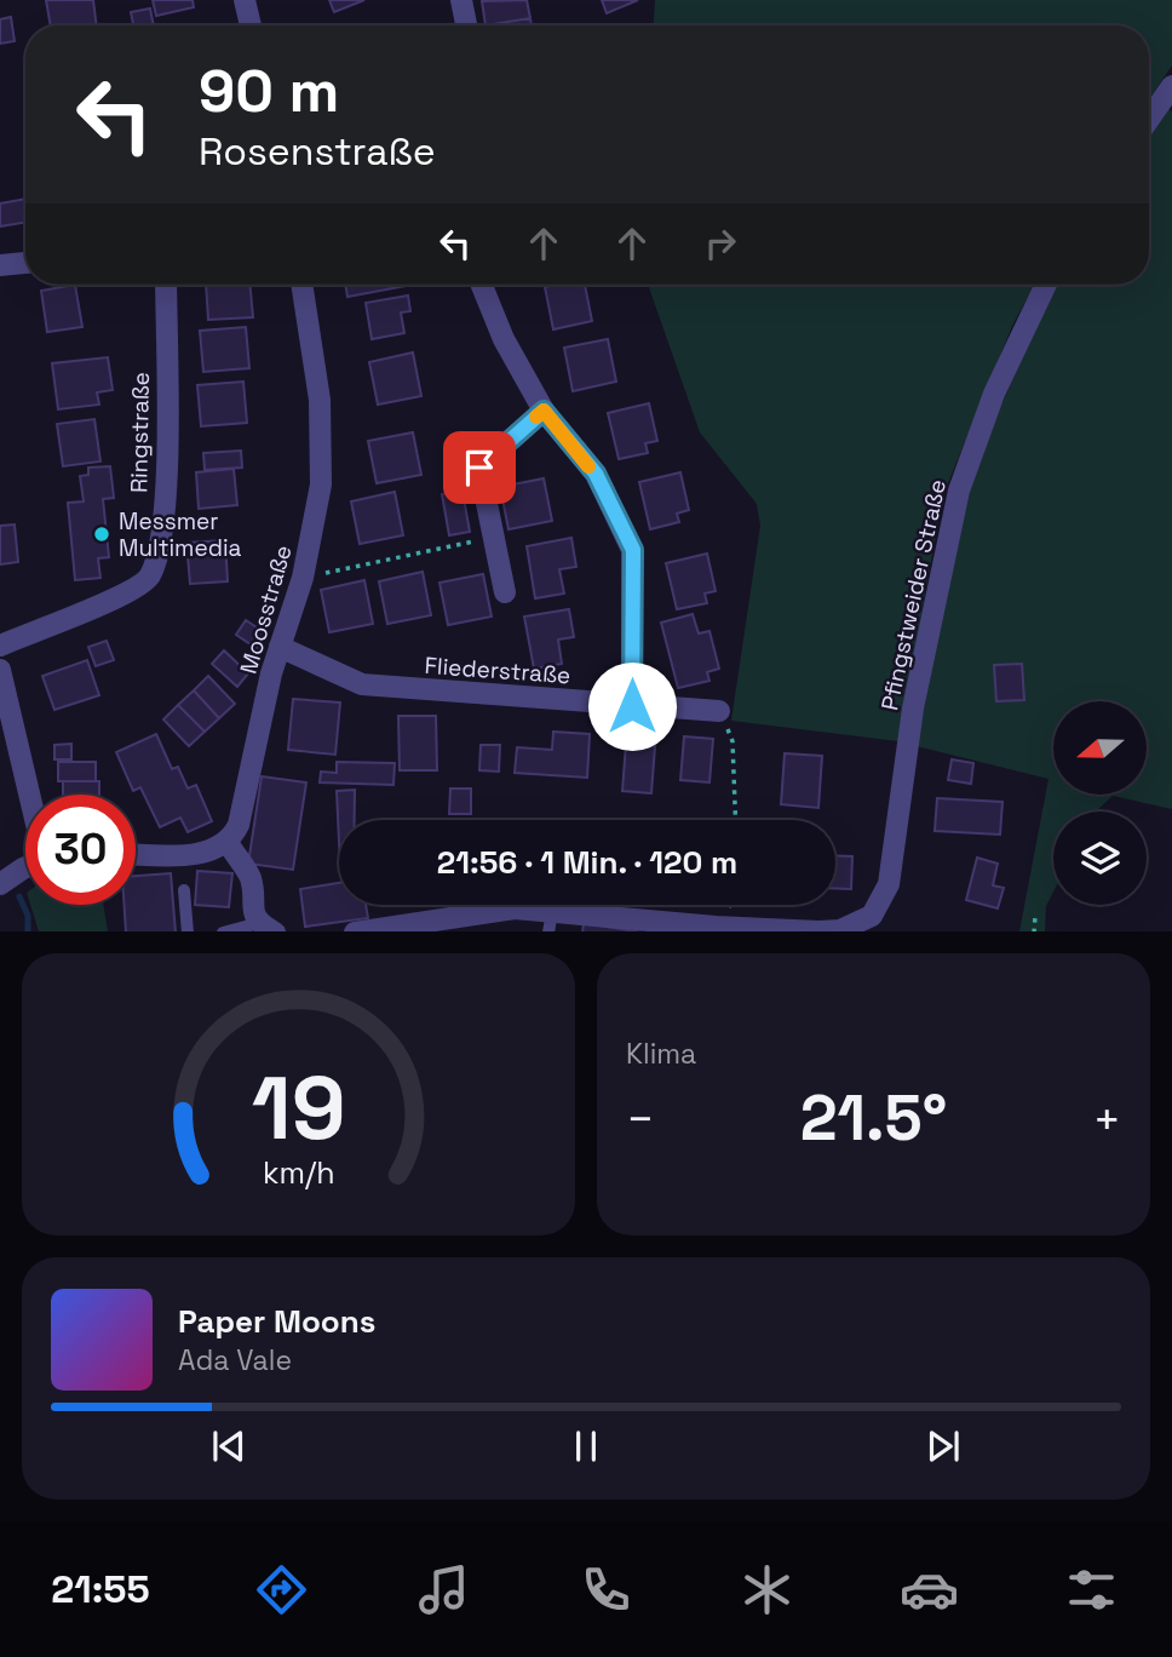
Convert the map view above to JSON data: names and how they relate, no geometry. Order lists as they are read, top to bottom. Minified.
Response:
{"streets":{"street":["Ringstraße","Pfingstweider Straße","Moosstraße","Fliederstraße"]},"crossings":[["Moosstraße","Fliederstraße"]],"places":["Messmer Multimedia"],"north":"left","page":{"turn":["90 m","Rosenstraße"],"limit":"30","trip":"21:56 · 1 Min. · 120 m","tile":"Klima","heat":["−","21.5°","+"],"song":["Paper Moons","Ada Vale"],"tabs":"21:55","gauge":["19","km/h"]}}
